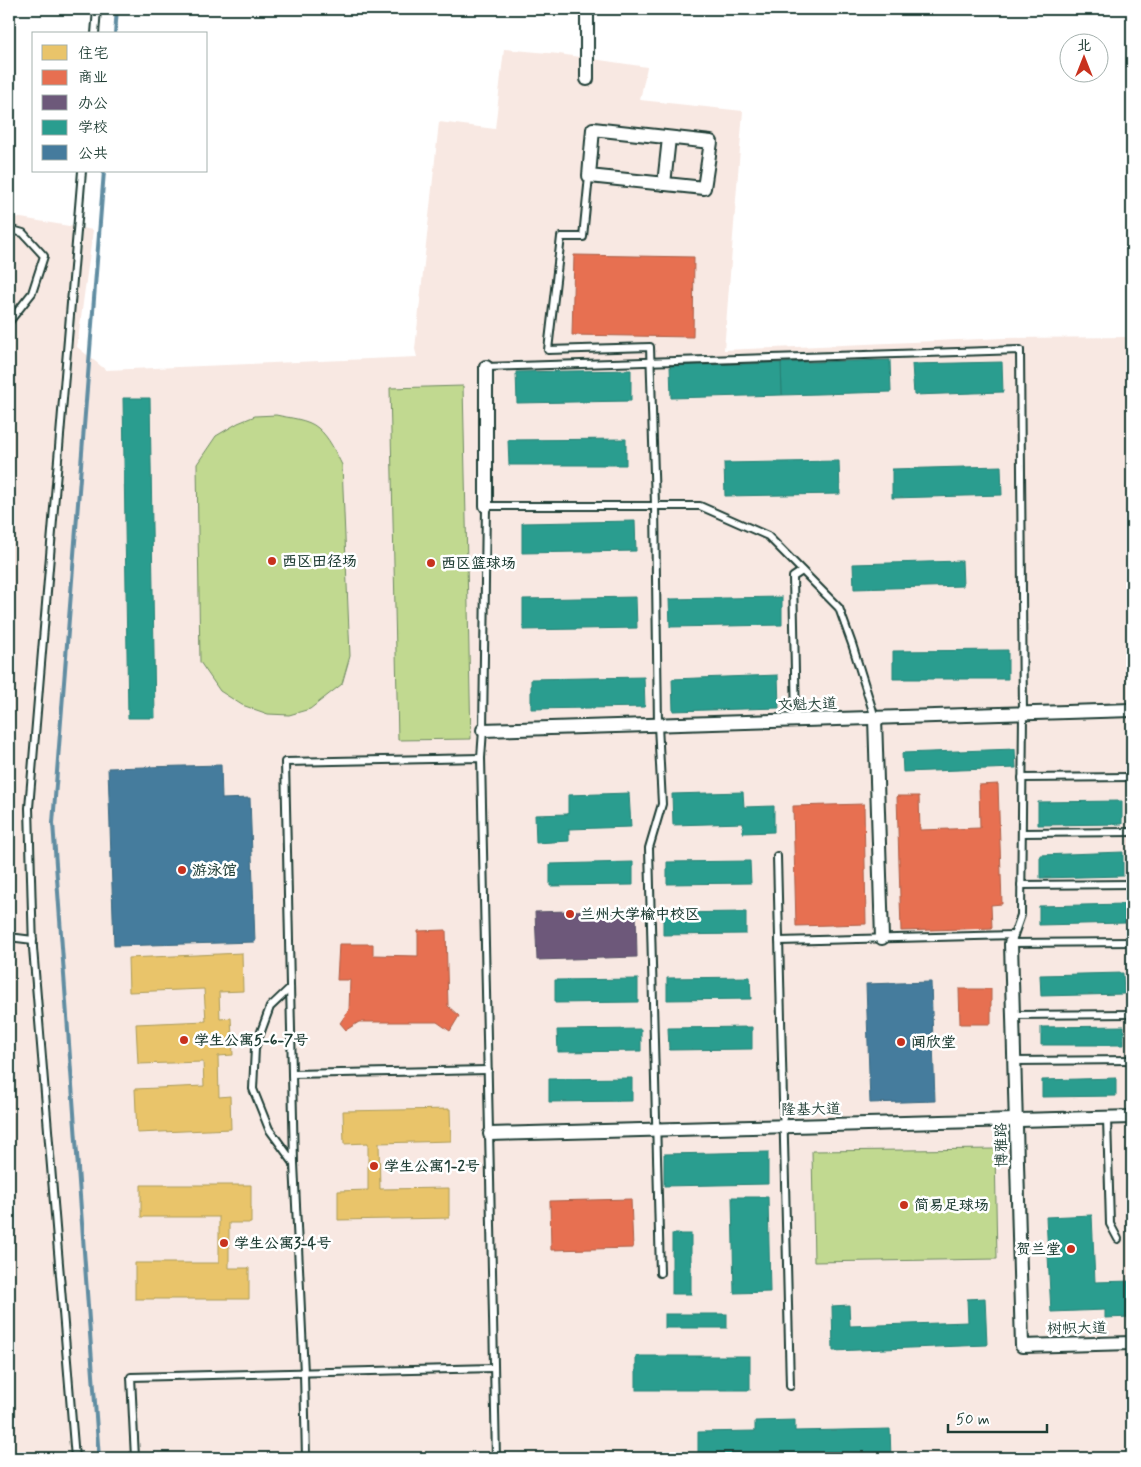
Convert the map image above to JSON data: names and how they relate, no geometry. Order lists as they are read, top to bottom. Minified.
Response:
{"streets":{"street":["文魁大道","隆基大道","博雅路","树帜大道"]},"crossings":[["隆基大道","博雅路"],["博雅路","树帜大道"]],"places":["西区田径场","西区篮球场","游泳馆","兰州大学榆中校区","学生公寓5-6-7号","闻欣堂","学生公寓1-2号","简易足球场","学生公寓3-4号","贺兰堂"],"legend":["住宅","商业","办公","学校","公共"],"scale_bar":"50 m","north":"top"}
